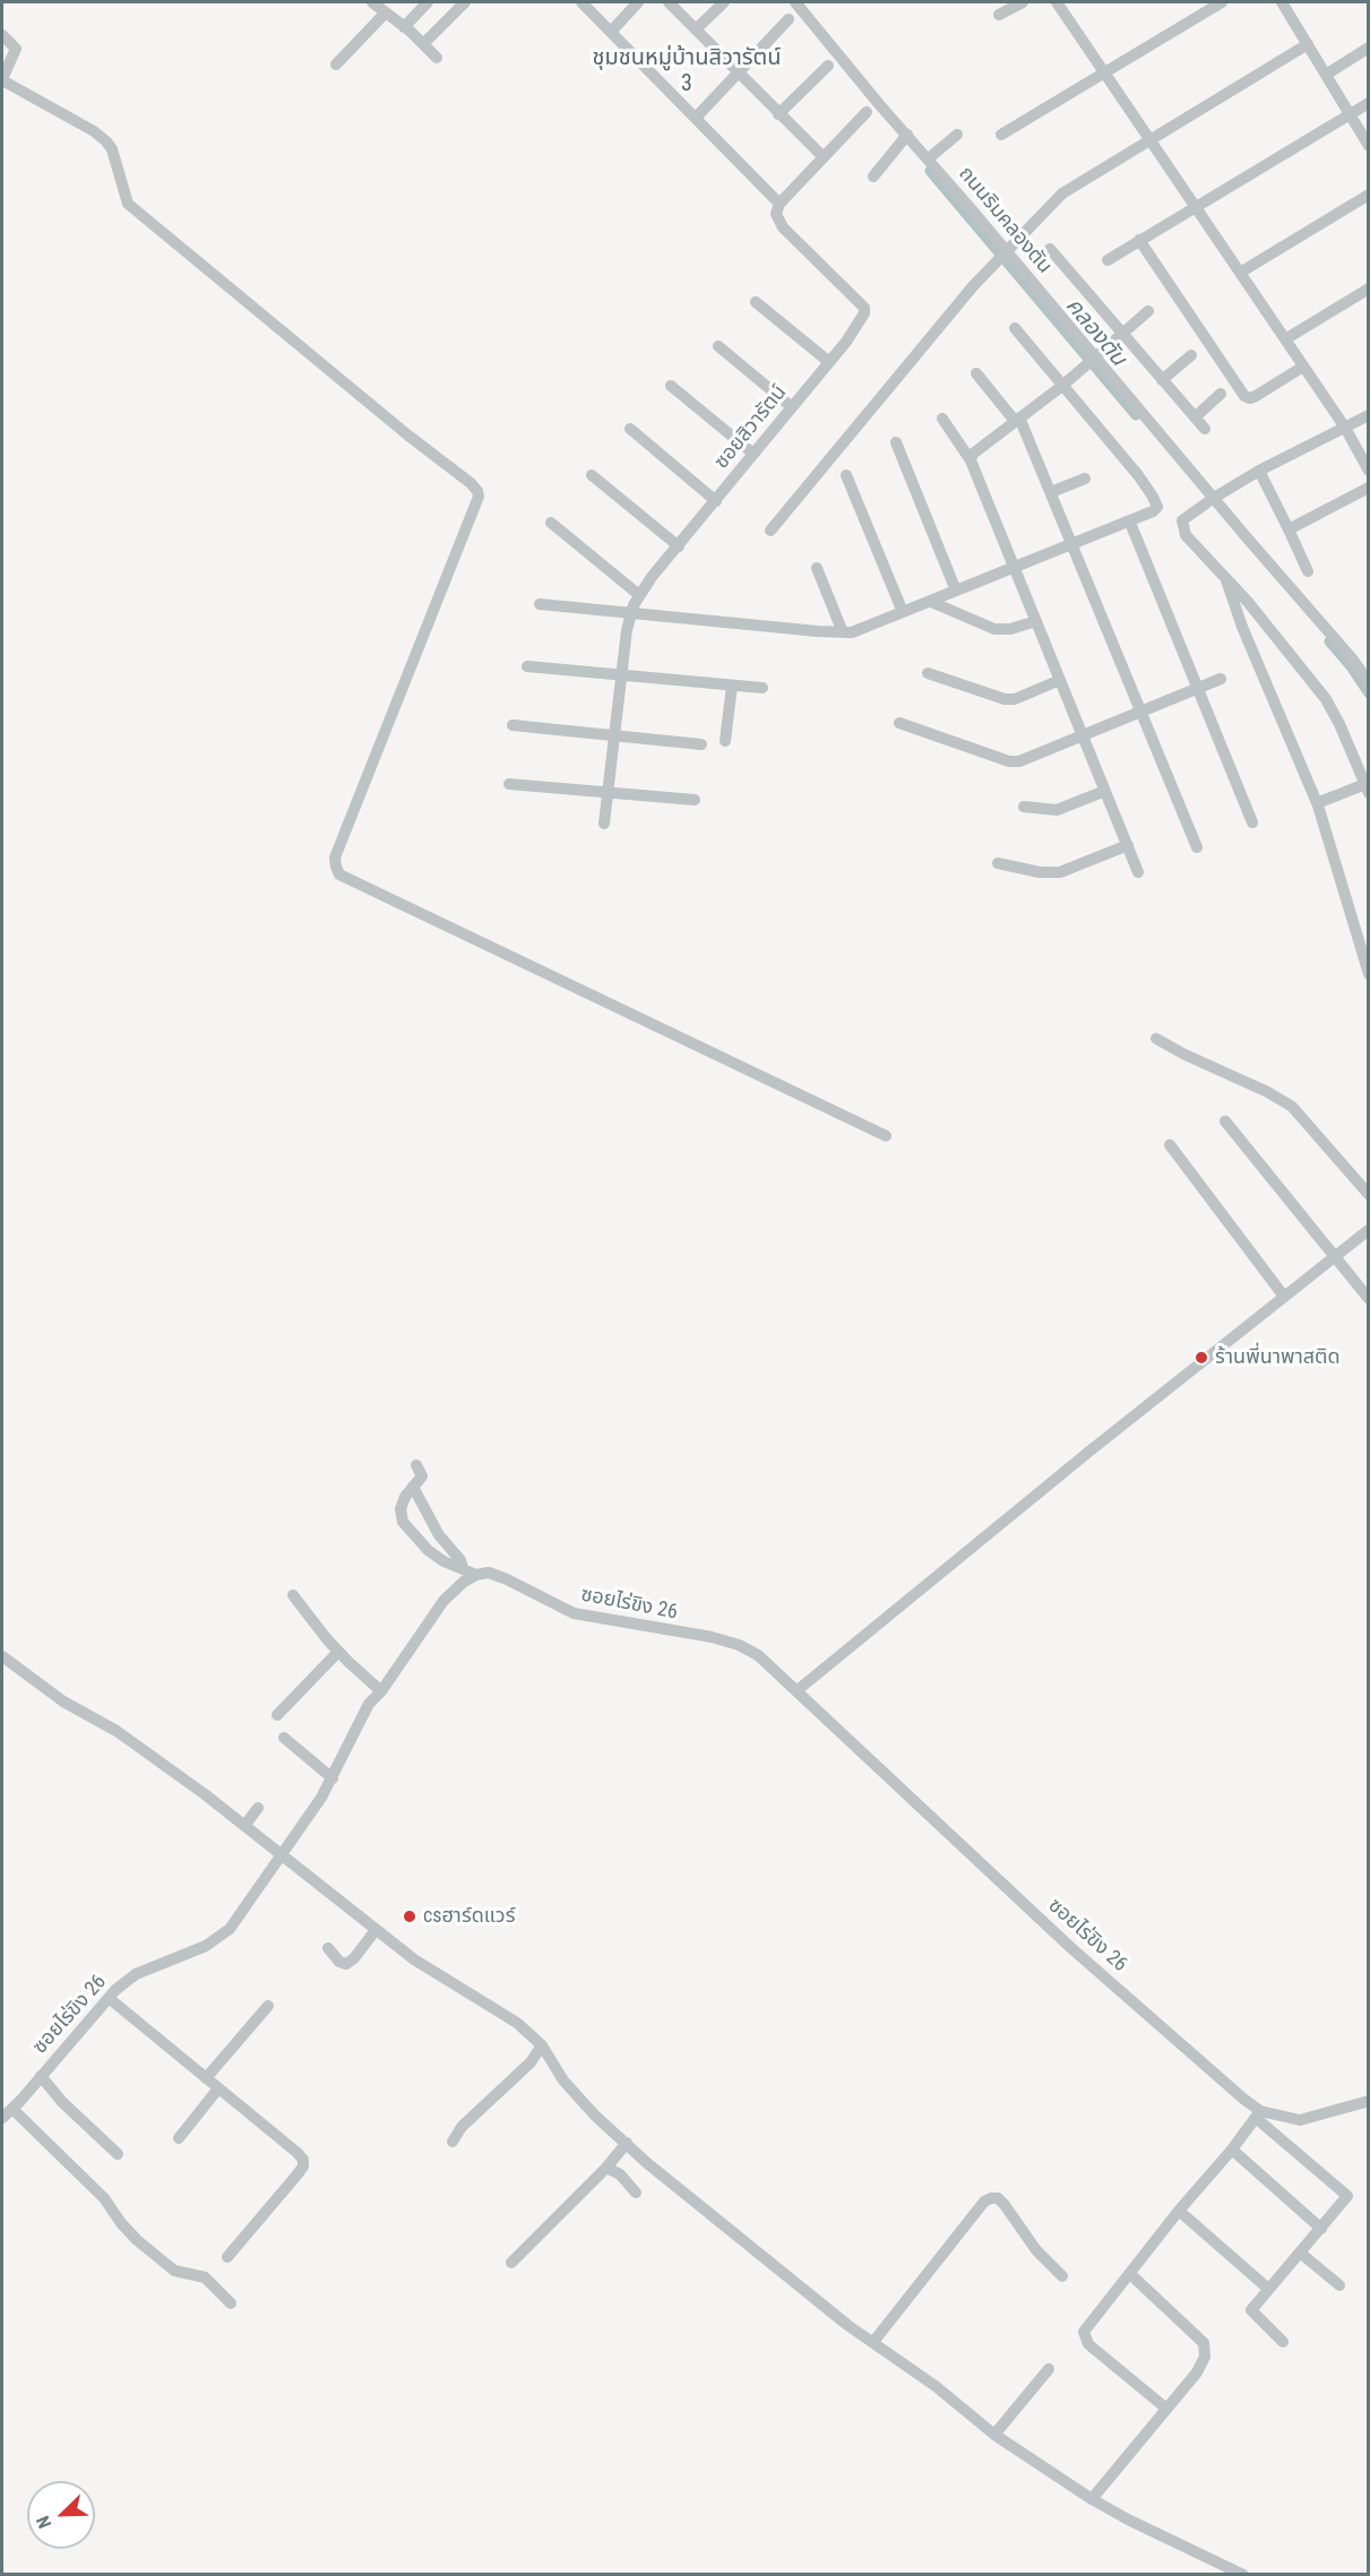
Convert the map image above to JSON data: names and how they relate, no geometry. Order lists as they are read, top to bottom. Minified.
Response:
{"streets":{"street":["ถนนริมคลองตัน","ซอยสิวารัตน์","ซอยไร่ขิง 26"]},"districts":["ชุมชนหมู่บ้านสิวารัตน์ 3"],"water":["คลองตัน"],"places":["ร้านพี่นาพาสติด","csฮาร์ดแวร์"],"north":"bottom left"}
